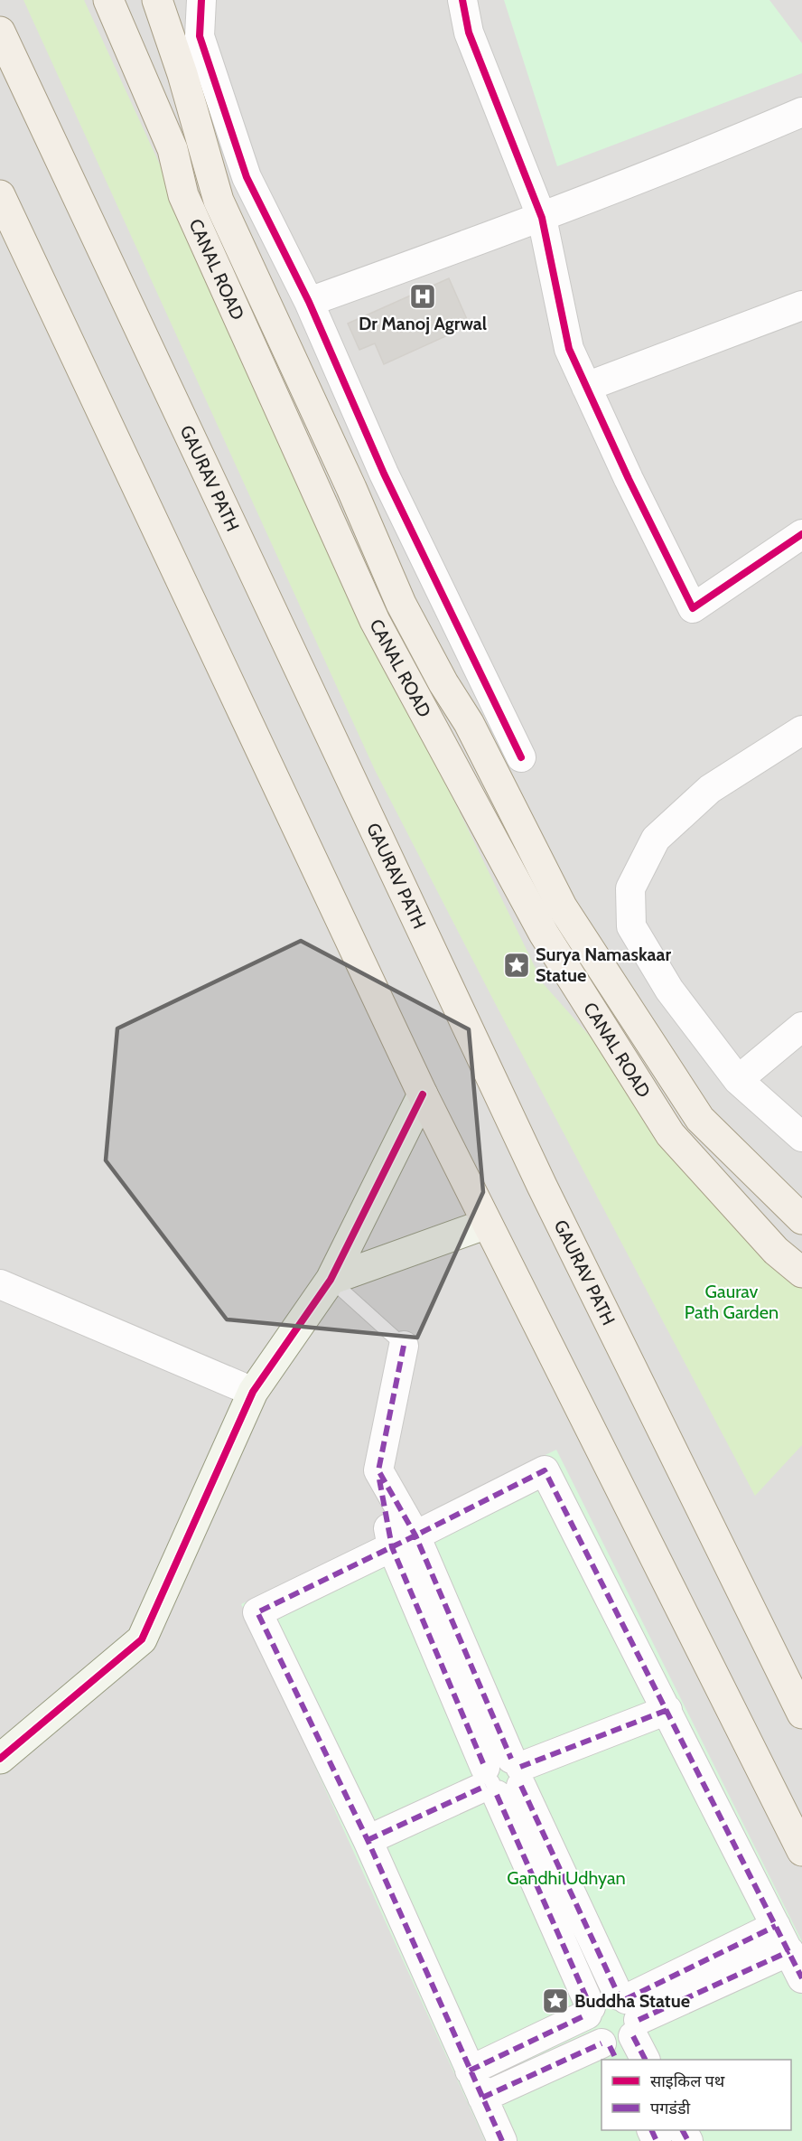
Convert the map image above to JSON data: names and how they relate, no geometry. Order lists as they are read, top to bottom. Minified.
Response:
{"streets":{"main road":["CANAL ROAD","GAURAV PATH"]},"parks":["Gaurav Path Garden","Gandhi Udhyan"],"places":{"hospital":["Dr Manoj Agrwal"],"place":["Surya Namaskaar Statue","Buddha Statue"]},"legend":["साइकिल पथ","पगडंडी"]}
